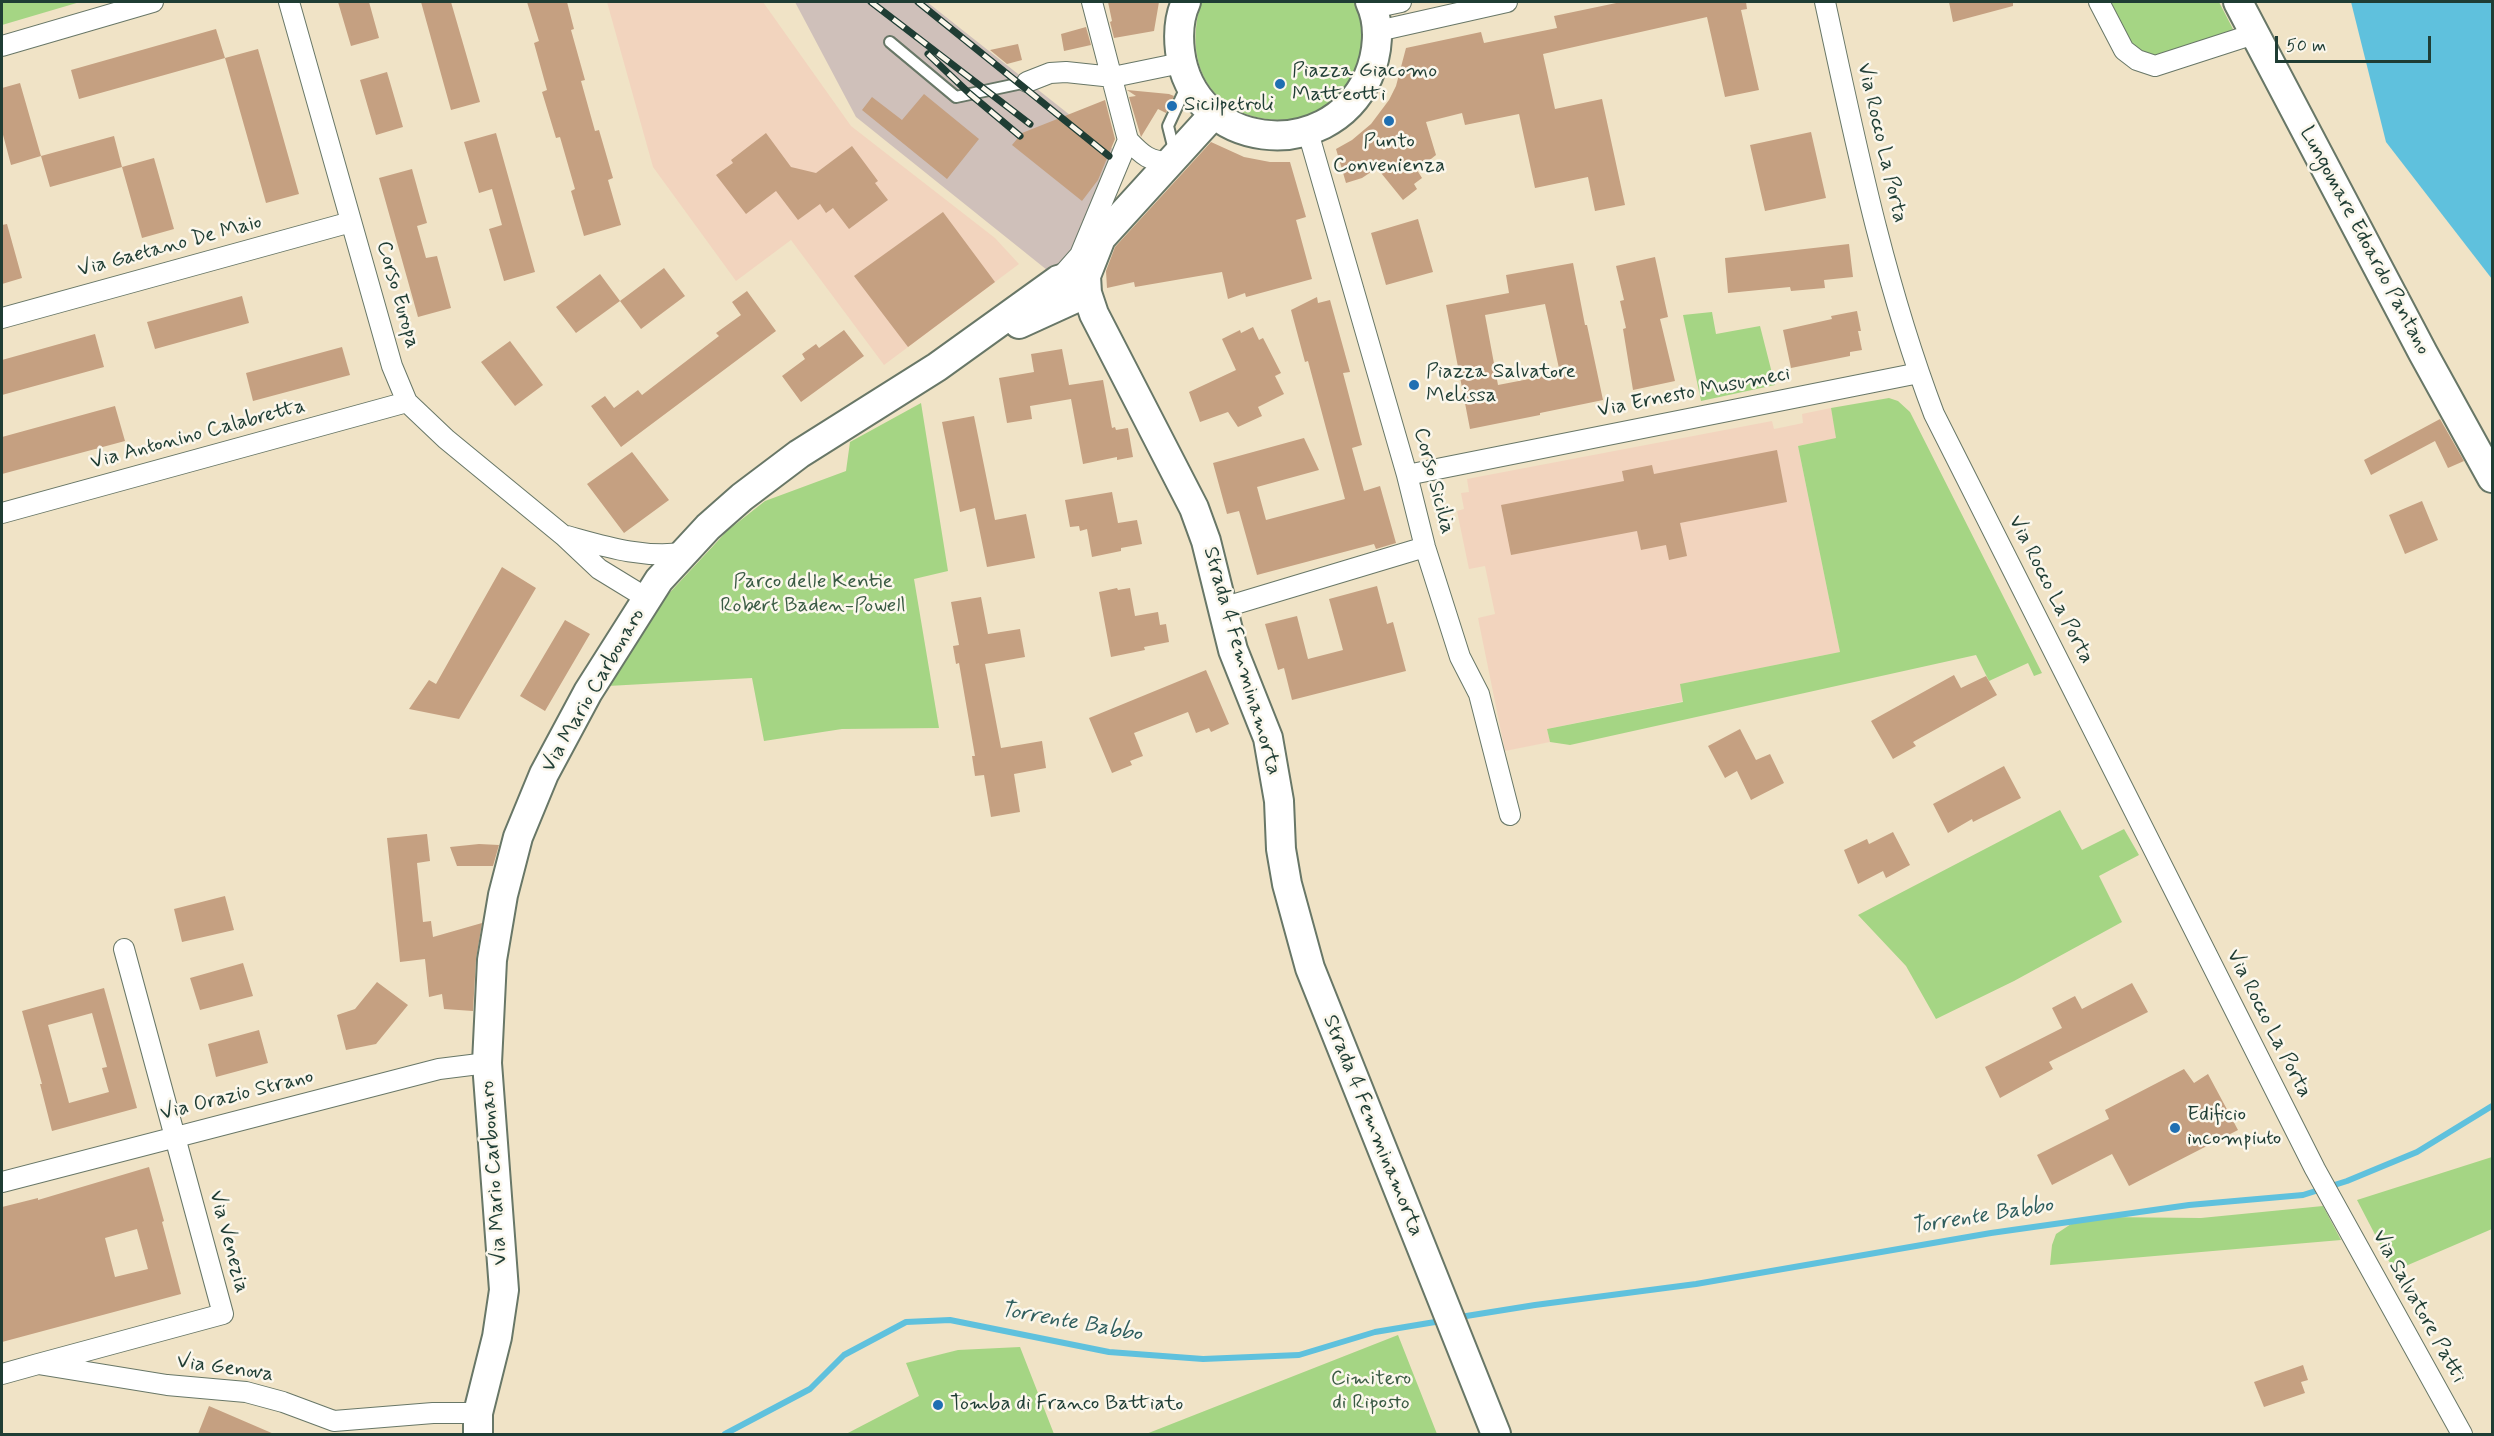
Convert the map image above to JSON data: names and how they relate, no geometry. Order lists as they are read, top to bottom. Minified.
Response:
{"streets":{"street":["Via Rocco La Porta","Lungomare Edoardo Pantano","Via Gaetano De Maio","Corso Europa","Via Ernesto Musumeci","Via Antonino Calabretta","Corso Sicilia","Strada 4 Femminamorta","Via Mario Carbonaro","Via Orazio Strano","Via Venezia","Via Salvatore Patti","Via Genova"]},"crossings":[["Via Rocco La Porta","Via Ernesto Musumeci"],["Via Rocco La Porta","Via Salvatore Patti"],["Via Gaetano De Maio","Corso Europa"],["Corso Europa","Via Antonino Calabretta"],["Corso Europa","Via Mario Carbonaro"],["Via Ernesto Musumeci","Corso Sicilia"],["Strada 4 Femminamorta","Via Mario Carbonaro"],["Via Mario Carbonaro","Via Orazio Strano"],["Via Mario Carbonaro","Via Genova"],["Via Orazio Strano","Via Venezia"],["Via Venezia","Via Genova"]],"water":["Torrente Babbo"],"parks":["Parco delle Kentie Robert Baden-Powell","Cimitero di Riposto"],"places":["Piazza Giacomo Matteotti","Sicilpetroli","Punto Convenienza","Piazza Salvatore Melissa","Edificio incompiuto","Tomba di Franco Battiato"],"scale_bar":"50 m"}
